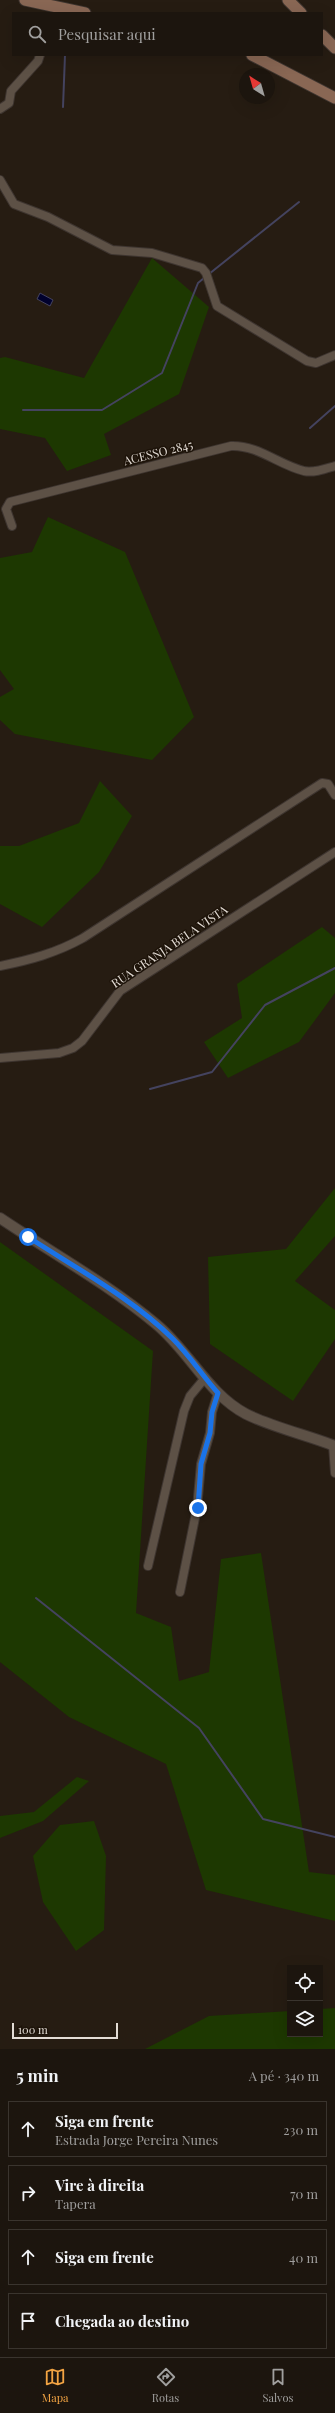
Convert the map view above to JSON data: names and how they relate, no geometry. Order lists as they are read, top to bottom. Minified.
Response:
{"streets":{"street":["ACESSO 2845","RUA GRANJA BELA VISTA"]},"scale_bar":"100 m","north":"top left","page":{"search":"Pesquisar aqui","scale":"100 m","heading":["5 min","A pé · 340 m"],"list":[["Siga em frente","Estrada Jorge Pereira Nunes","230 m"],["Vire à direita","Tapera","70 m"],["Siga em frente","40 m"],"Chegada ao destino"],"nav":["Mapa","Rotas","Salvos"]}}
